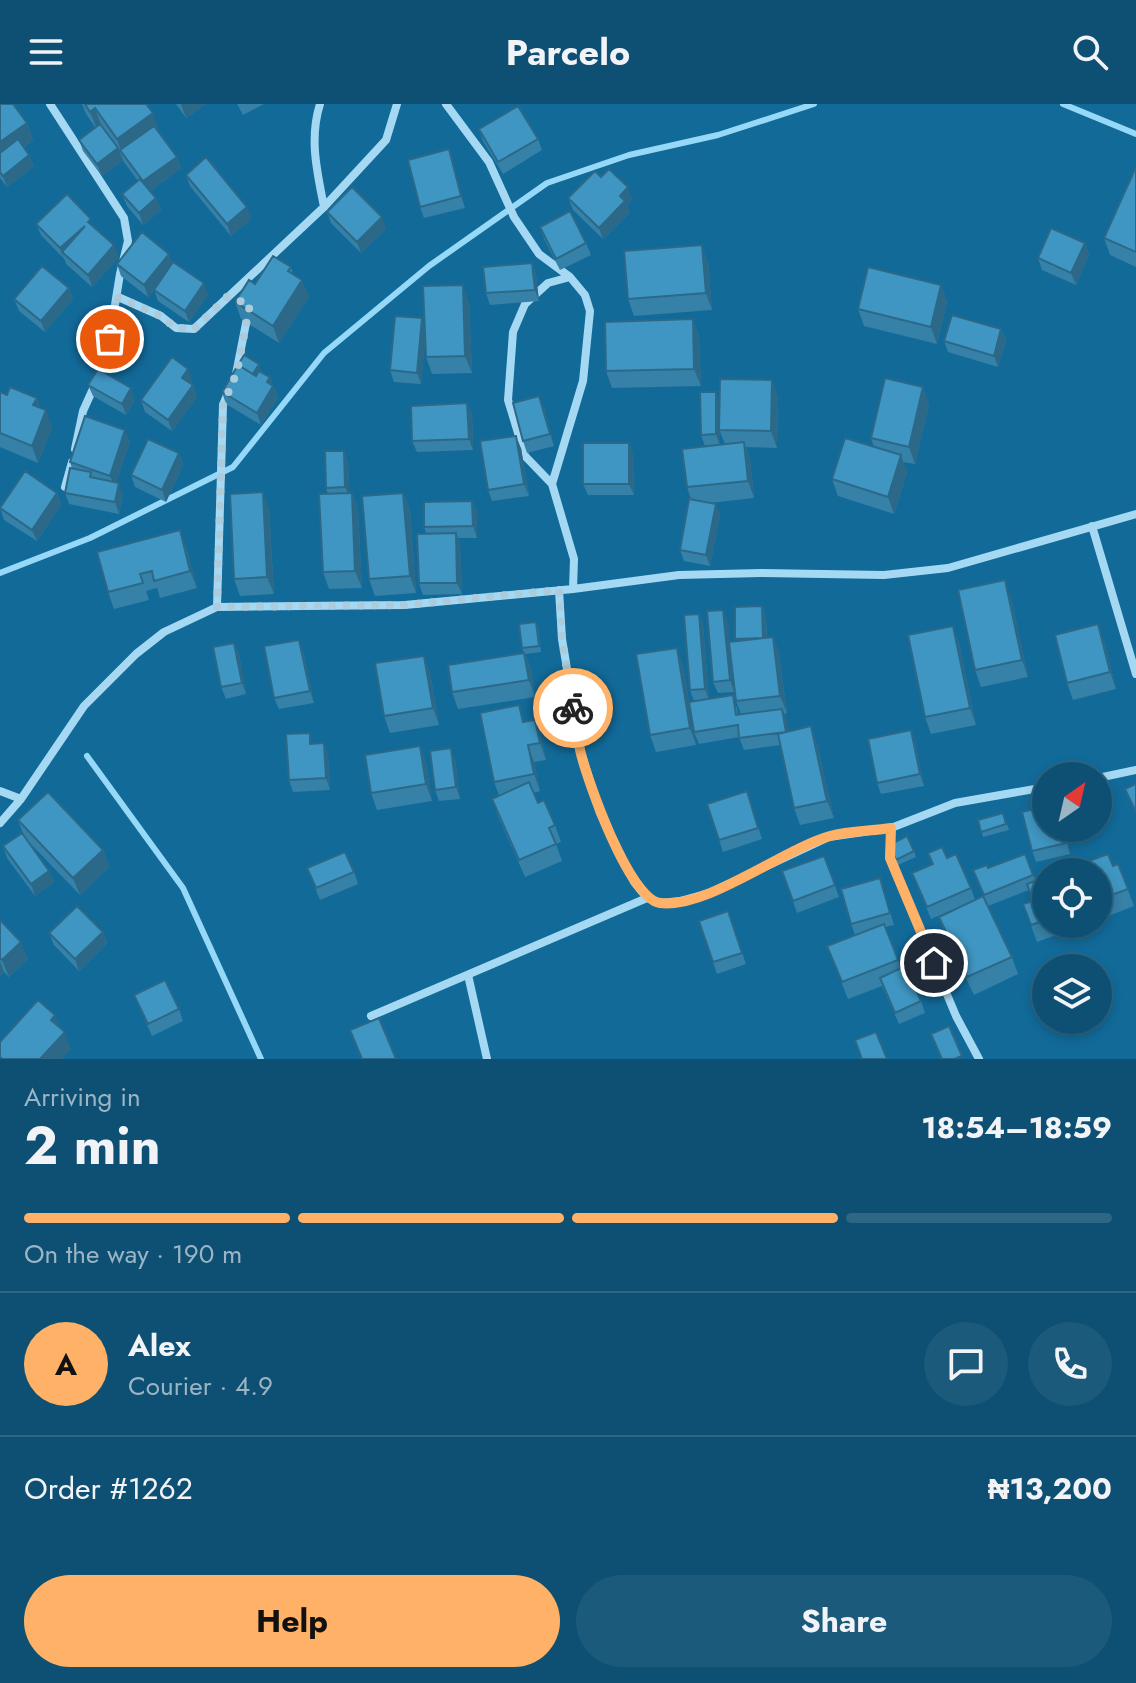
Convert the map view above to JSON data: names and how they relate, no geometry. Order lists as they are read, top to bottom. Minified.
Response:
{"north":"top right","page":{"header":"Parcelo","heading":["2 min","Arriving in","18:54–18:59"],"panel":["Alex","Courier · 4.9","Order #1262","₦13,200"],"bar":"On the way · 190 m","round":"A","buttons":["Help","Share"]}}
